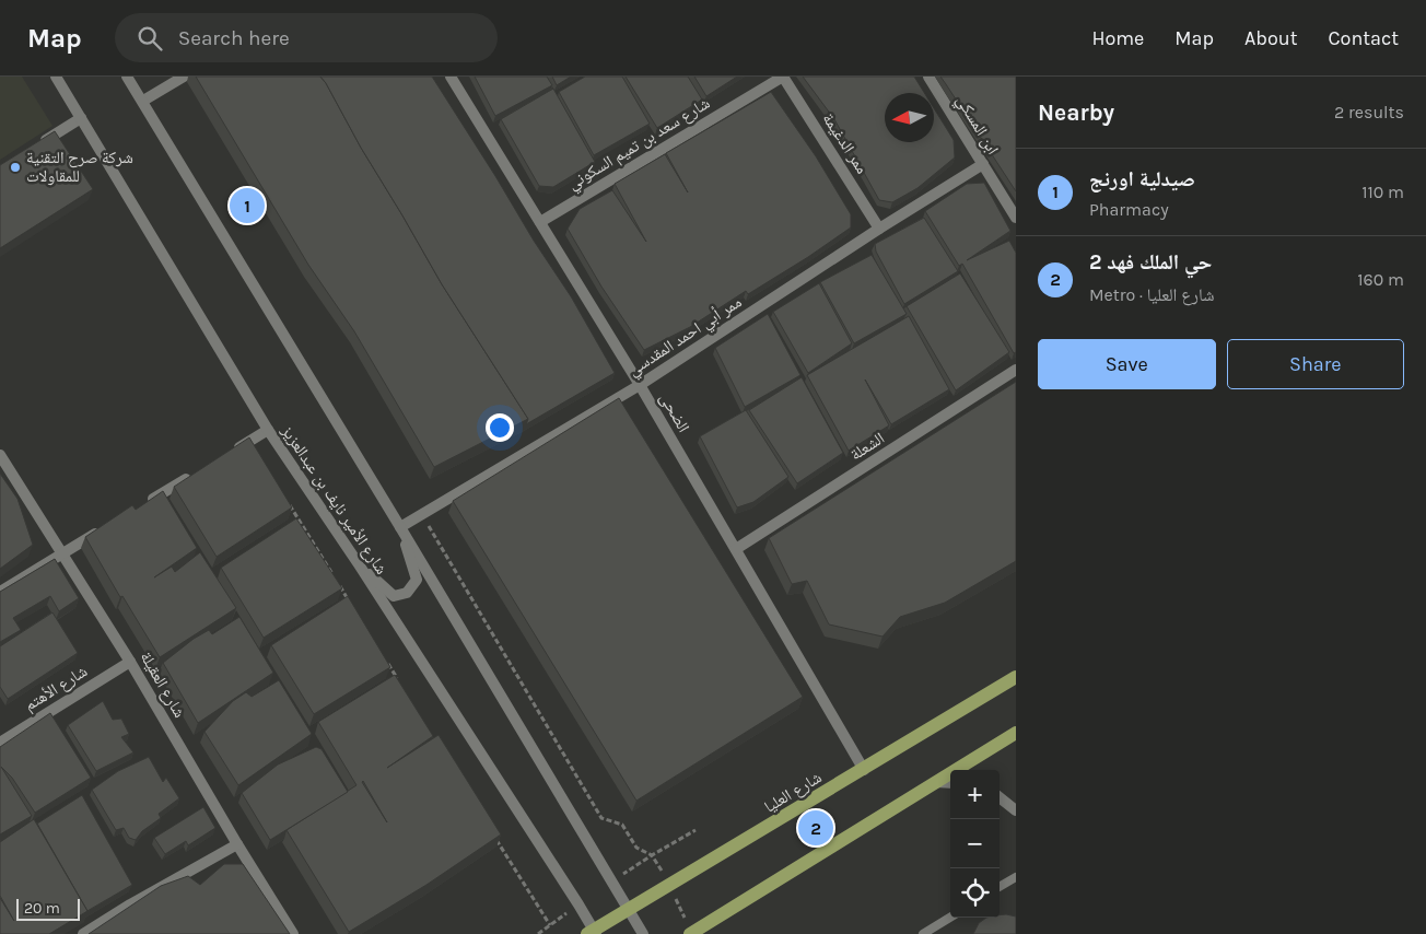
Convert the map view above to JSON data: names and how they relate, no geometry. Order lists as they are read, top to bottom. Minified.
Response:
{"streets":{"main road":["شارع العليا"],"street":["ابن المسكي","شارع سعد بن تميم السكوني","ممر الدغيمة","ممر أبي احمد المقدسي","الضحى","الشعلة","شارع الأمير نايف بن عبدالعزيز","شارع العقيلة","شارع الأهتم"]},"crossings":[["ابن المسكي","ممر أبي احمد المقدسي"],["شارع سعد بن تميم السكوني","ممر الدغيمة"],["شارع سعد بن تميم السكوني","الضحى"],["ممر الدغيمة","ممر أبي احمد المقدسي"],["ممر أبي احمد المقدسي","الضحى"],["الضحى","الشعلة"],["الضحى","شارع العليا"],["شارع الأمير نايف بن عبدالعزيز","شارع العليا"],["شارع العقيلة","شارع الأهتم"]],"places":["شركة صرح التقنية للمقاولات"],"scale_bar":"20 m","north":"left","page":{"header":"Map","search":"Search here","nav":["Home","Map","About","Contact"],"heading":["Nearby","2 results"],"list":[{"mark":"1","name":"صيدلية اورنج","note":"Pharmacy","value":"110 m"},{"mark":"2","name":"حي الملك فهد 2","note":"Metro · شارع العليا","value":"160 m"}],"pins":["1","2"],"buttons":["Save","Share"],"map_buttons":["+","−"],"scale":"20 m"}}
